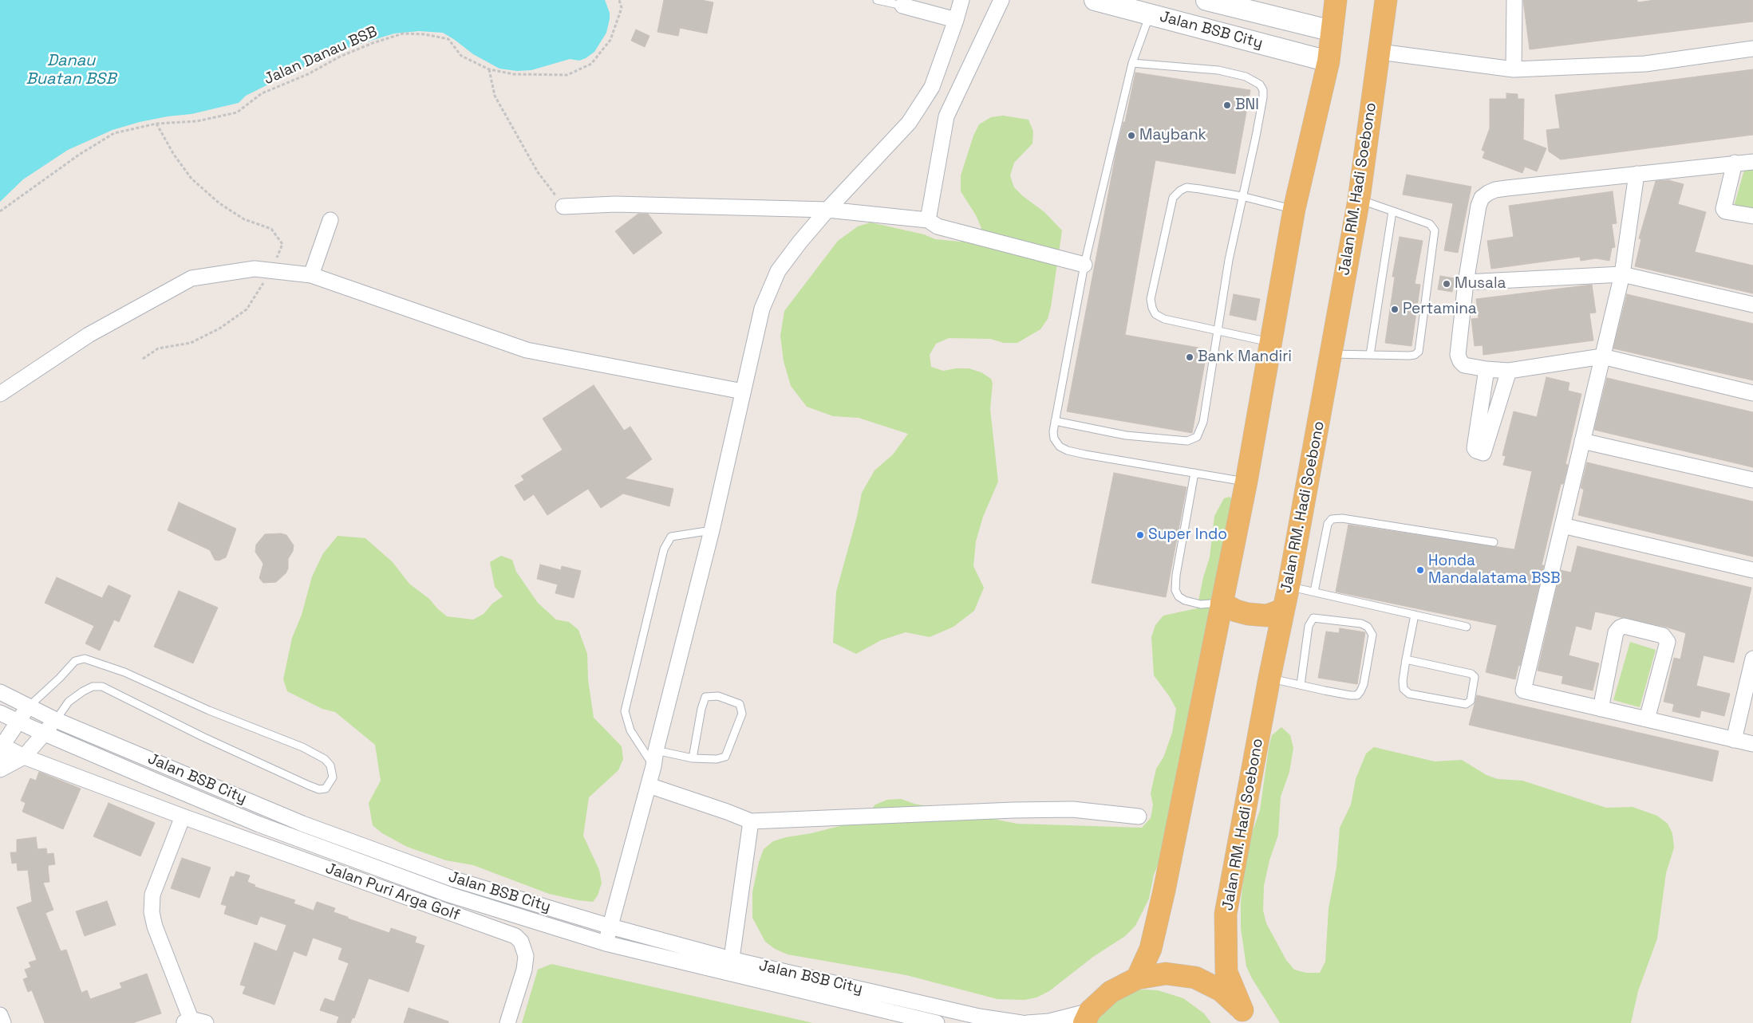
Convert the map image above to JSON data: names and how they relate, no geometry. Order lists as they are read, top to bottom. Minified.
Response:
{"streets":{"main road":["Jalan RM. Hadi Soebono"],"street":["Jalan BSB City","Jalan Puri Arga Golf"],"path":["Jalan Danau BSB"]},"water":["Danau Buatan BSB"],"places":["BNI","Maybank","Musala","Pertamina","Bank Mandiri","Super Indo","Honda Mandalatama BSB"]}
